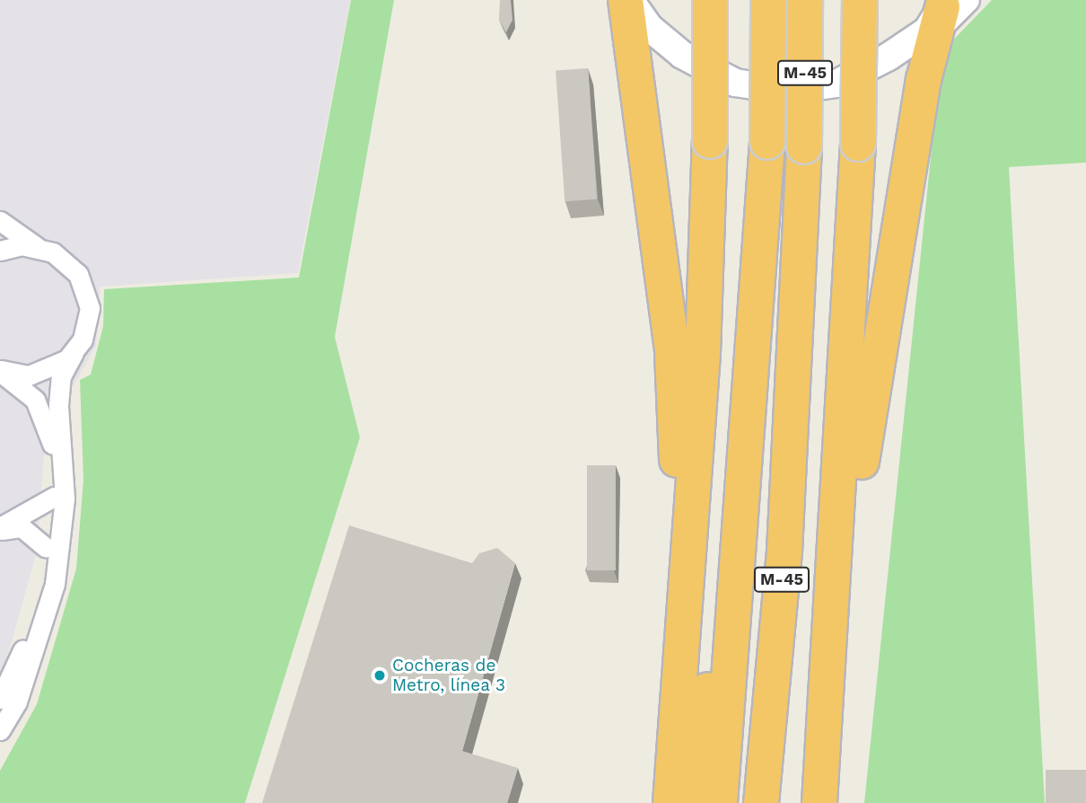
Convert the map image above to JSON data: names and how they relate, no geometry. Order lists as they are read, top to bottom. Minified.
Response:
{"streets":{"highway":["M-45"]},"places":["Cocheras de Metro, línea 3"]}
